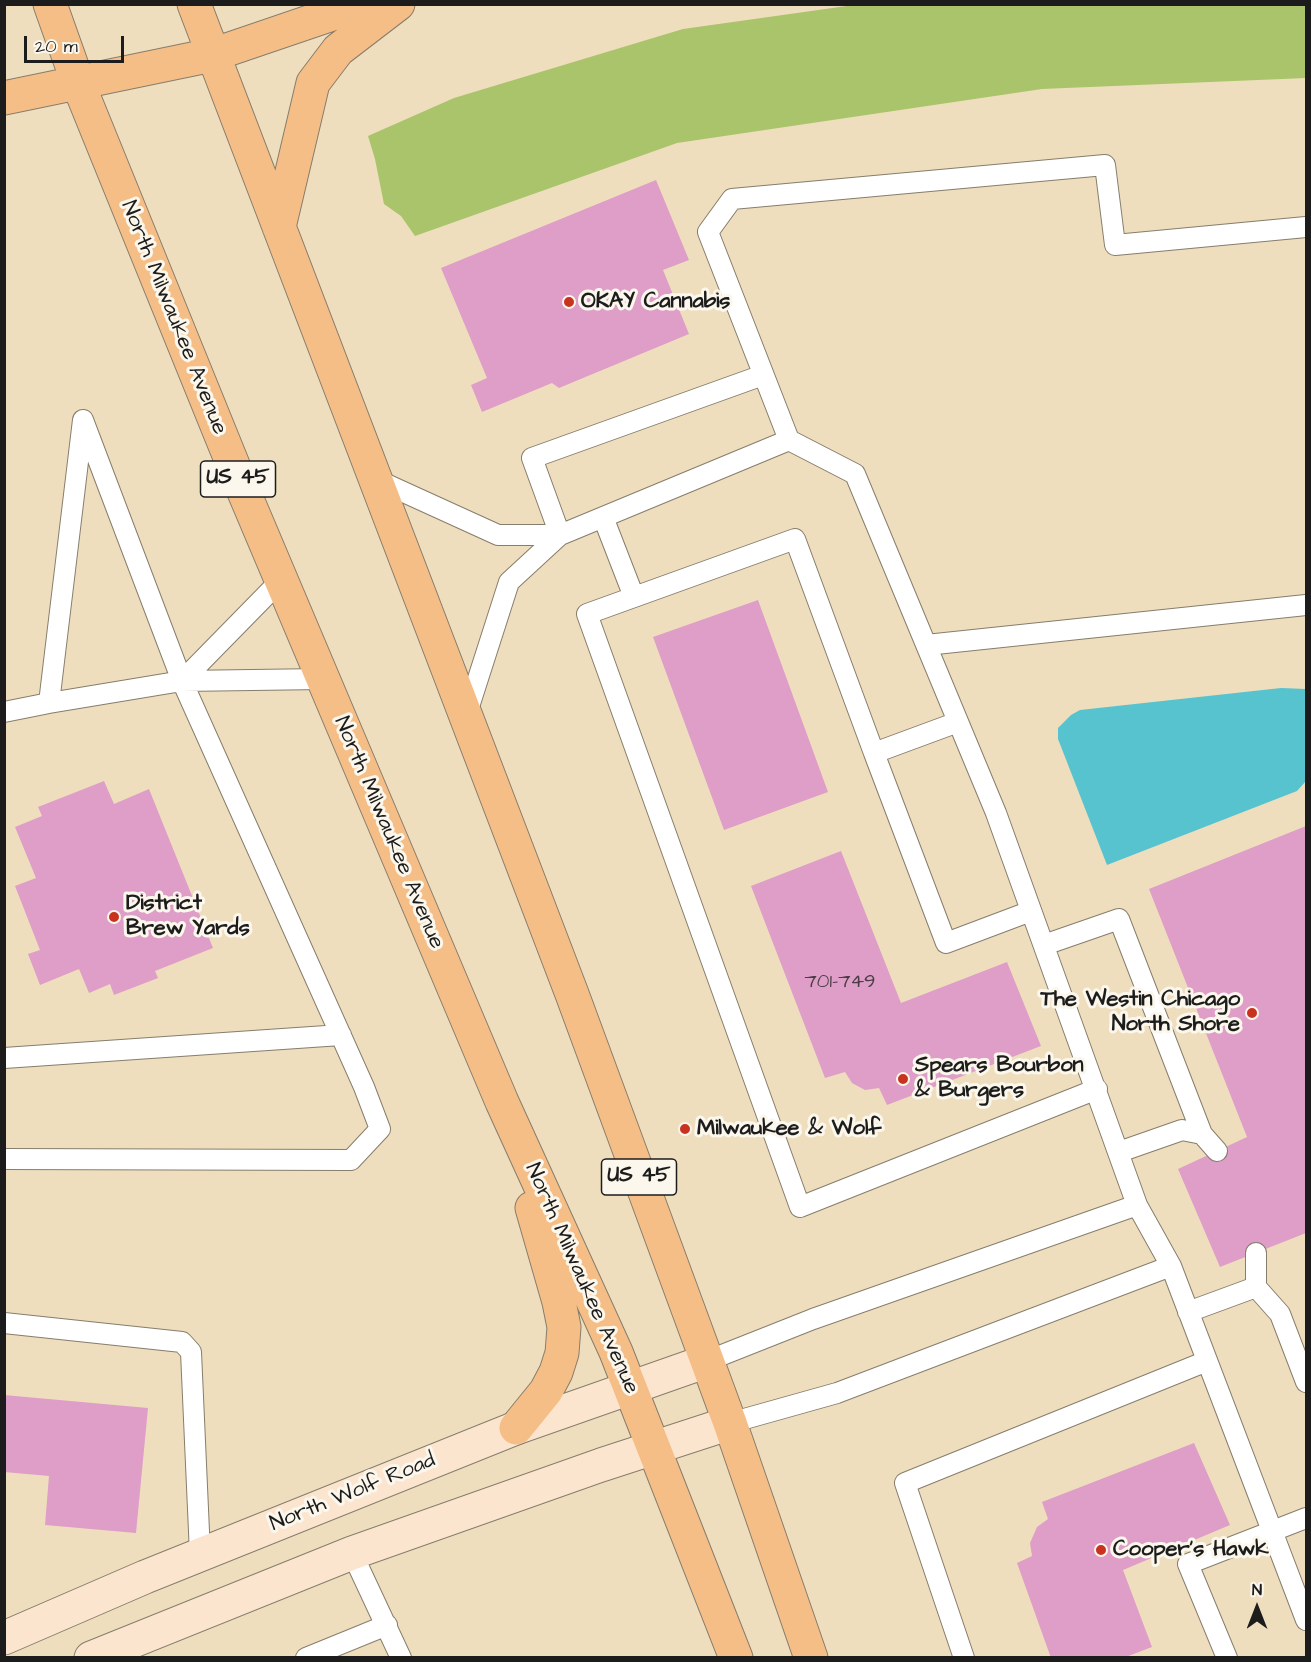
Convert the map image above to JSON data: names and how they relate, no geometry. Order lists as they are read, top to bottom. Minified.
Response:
{"streets":{"main road":["North Milwaukee Avenue","US 45","North Wolf Road"]},"crossings":[["North Milwaukee Avenue","North Wolf Road"],["US 45","North Wolf Road"]],"places":["OKAY Cannabis","District Brew Yards","The Westin Chicago North Shore","Spears Bourbon & Burgers","Milwaukee & Wolf","Cooper's Hawk"],"house_numbers":["701-749"],"scale_bar":"20 m","north":"top"}
